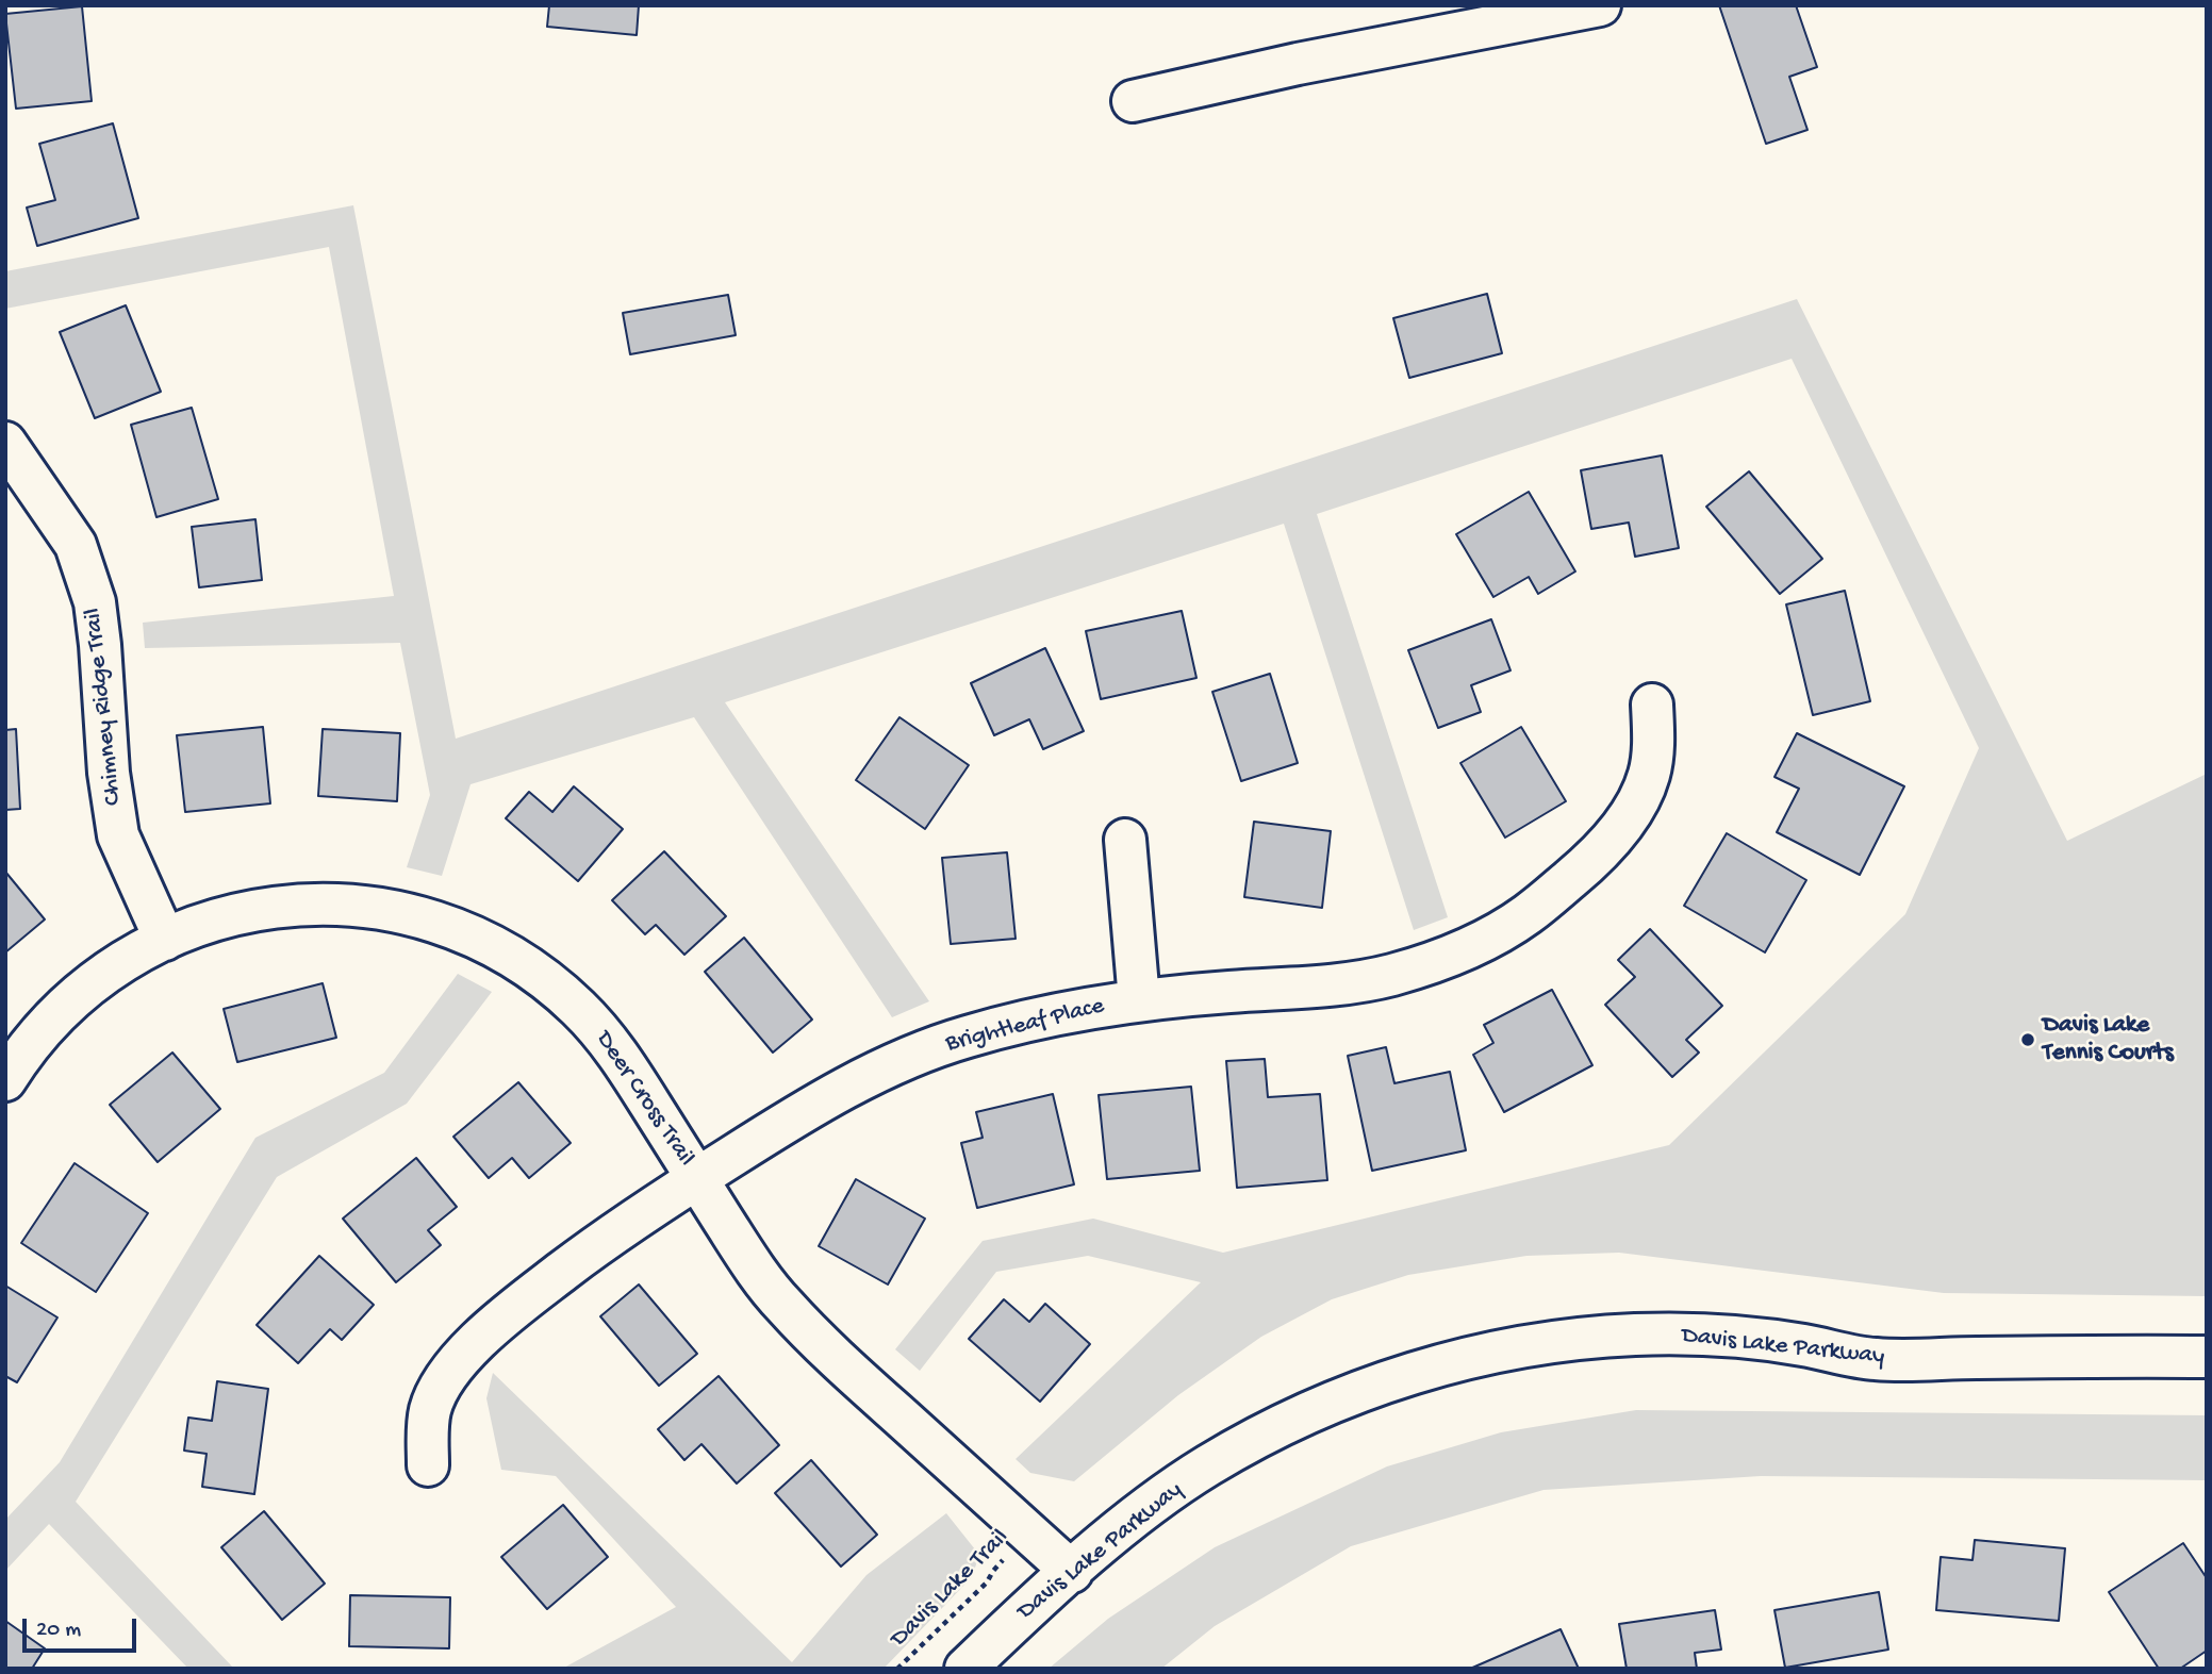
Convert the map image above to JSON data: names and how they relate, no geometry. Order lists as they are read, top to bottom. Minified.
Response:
{"streets":{"street":["Chimney Ridge Trail","Brightleaf Place","Deer Cross Trail","Davis Lake Parkway"],"path":["Davis Lake Trail"]},"crossings":[["Chimney Ridge Trail","Deer Cross Trail"],["Brightleaf Place","Deer Cross Trail"],["Deer Cross Trail","Davis Lake Parkway"],["Deer Cross Trail","Davis Lake Trail"]],"places":["Davis Lake Tennis Courts"],"scale_bar":"20 m"}
